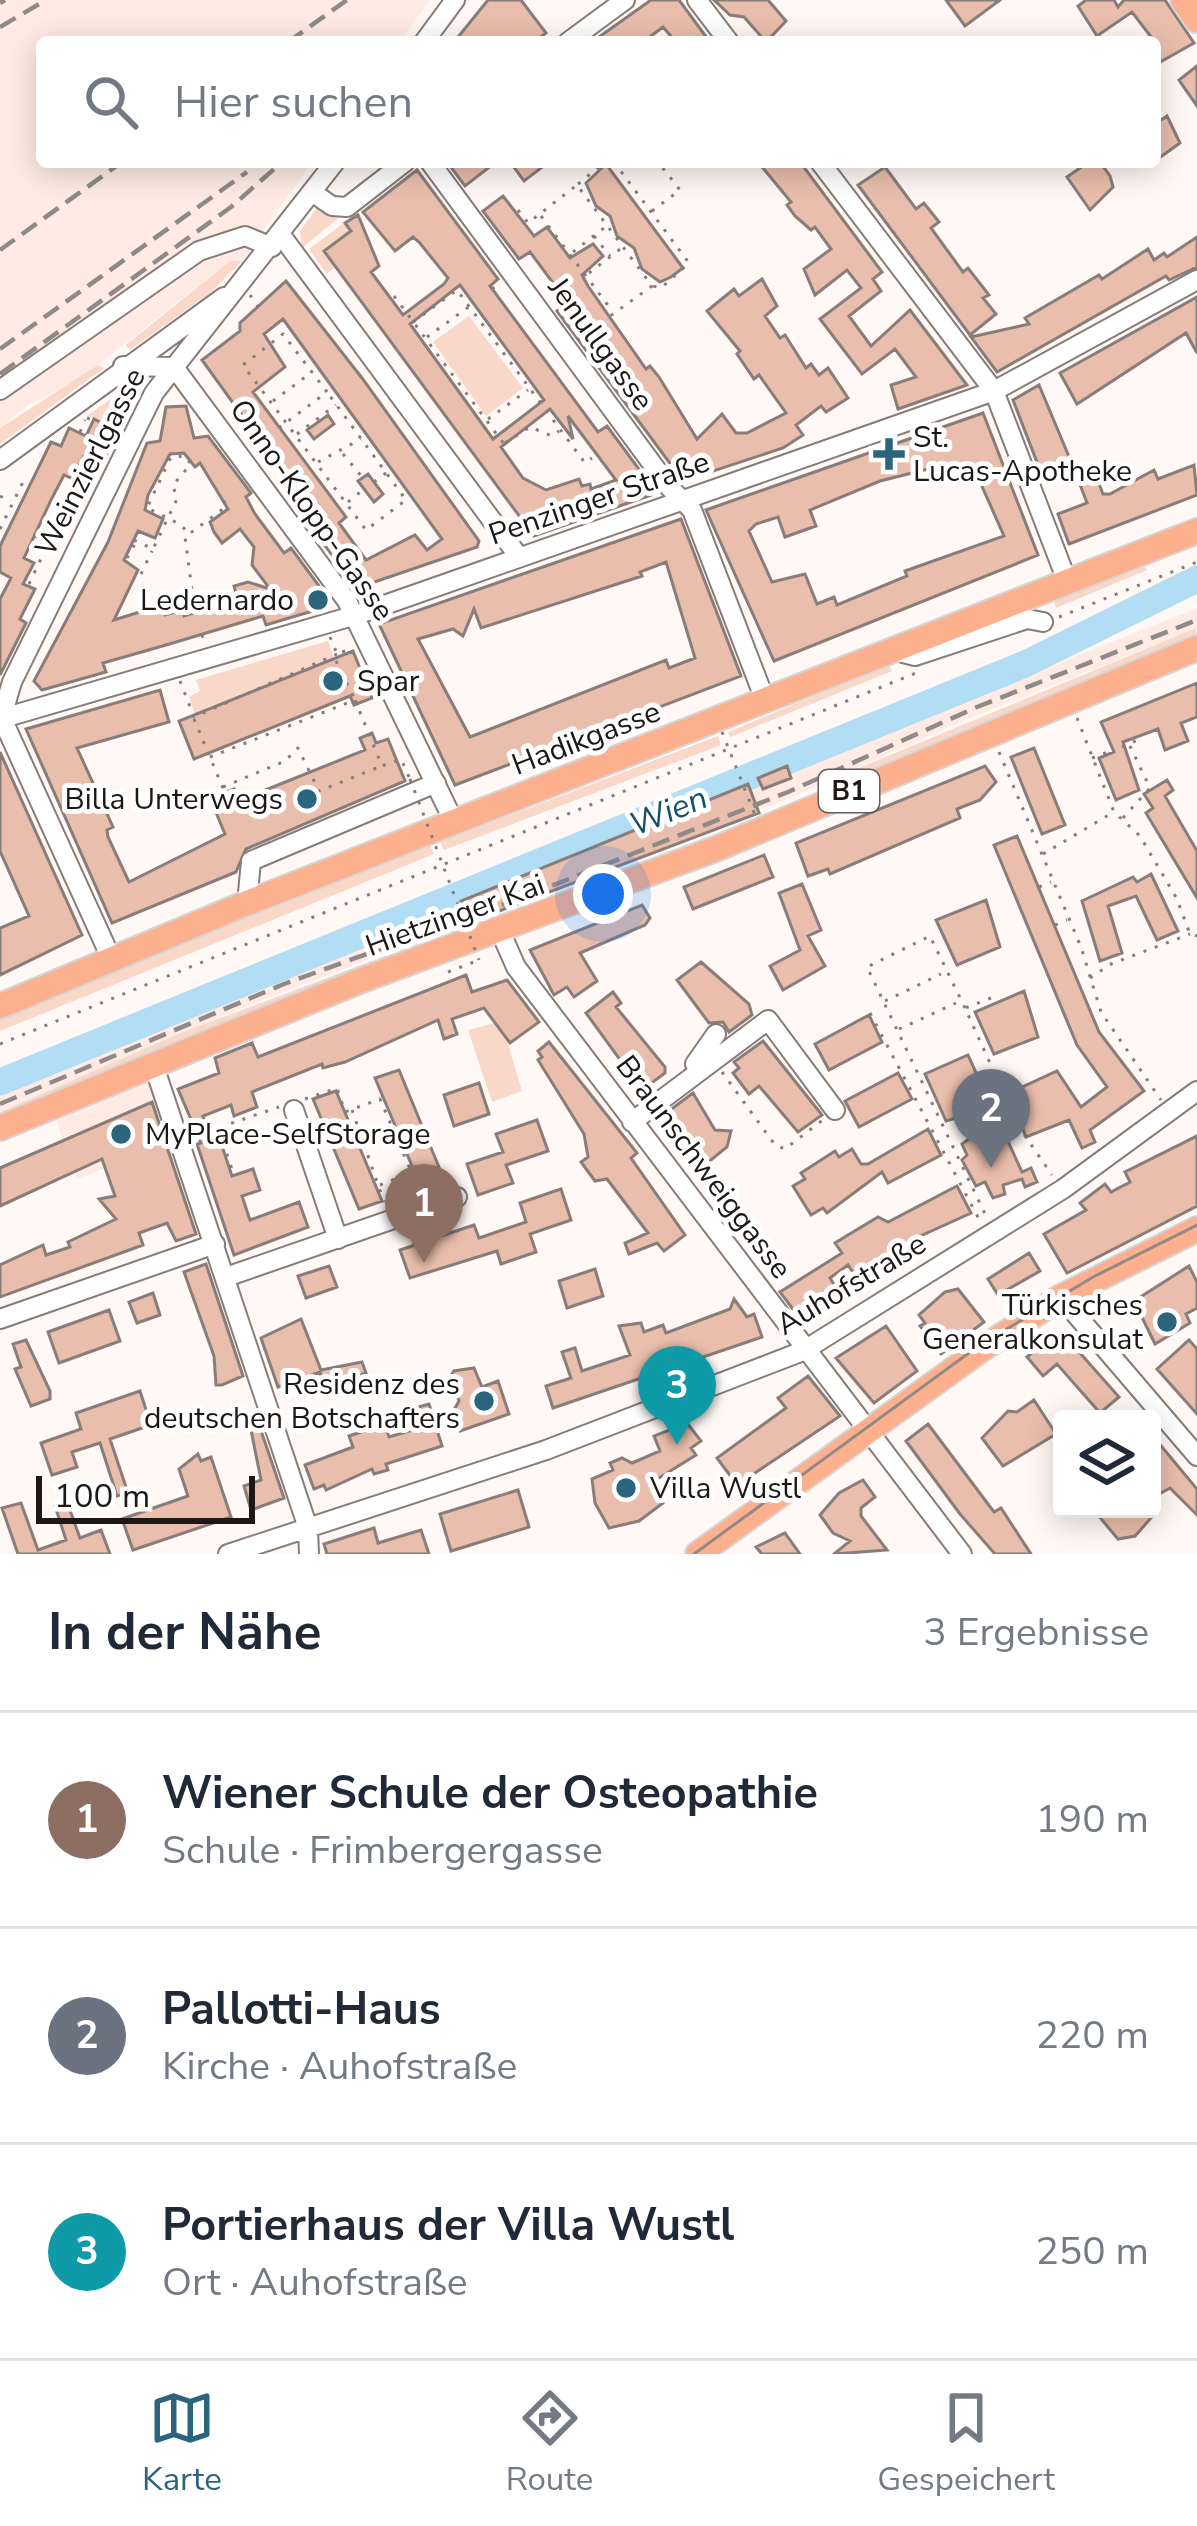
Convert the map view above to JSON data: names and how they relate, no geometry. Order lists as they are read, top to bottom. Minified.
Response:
{"streets":{"main road":["Hadikgasse","B1","Hietzinger Kai"],"street":["Jenullgasse","Weinzierlgasse","Penzinger Straße","Onno-Klopp-Gasse","Braunschweiggasse","Auhofstraße"]},"crossings":[["Jenullgasse","Penzinger Straße"],["Jenullgasse","Hadikgasse"],["Weinzierlgasse","Penzinger Straße"],["Weinzierlgasse","Onno-Klopp-Gasse"],["Penzinger Straße","Onno-Klopp-Gasse"],["Onno-Klopp-Gasse","Hadikgasse"],["Hietzinger Kai","Braunschweiggasse"],["Braunschweiggasse","Auhofstraße"]],"water":["Wien"],"places":{"health":["St. Lucas-Apotheke"],"other":["Ledernardo","Spar","Billa Unterwegs","MyPlace-SelfStorage","Türkisches Generalkonsulat","Residenz des deutschen Botschafters","Villa Wustl"]},"scale_bar":"100 m","page":{"search":"Hier suchen","pins":["2","1","3"],"scale":"100 m","heading":["In der Nähe","3 Ergebnisse"],"list":[{"mark":"1","name":"Wiener Schule der Osteopathie","note":"Schule · Frimbergergasse","value":"190 m"},{"mark":"2","name":"Pallotti-Haus","note":"Kirche · Auhofstraße","value":"220 m"},{"mark":"3","name":"Portierhaus der Villa Wustl","note":"Ort · Auhofstraße","value":"250 m"}],"nav":["Karte","Route","Gespeichert"]}}
